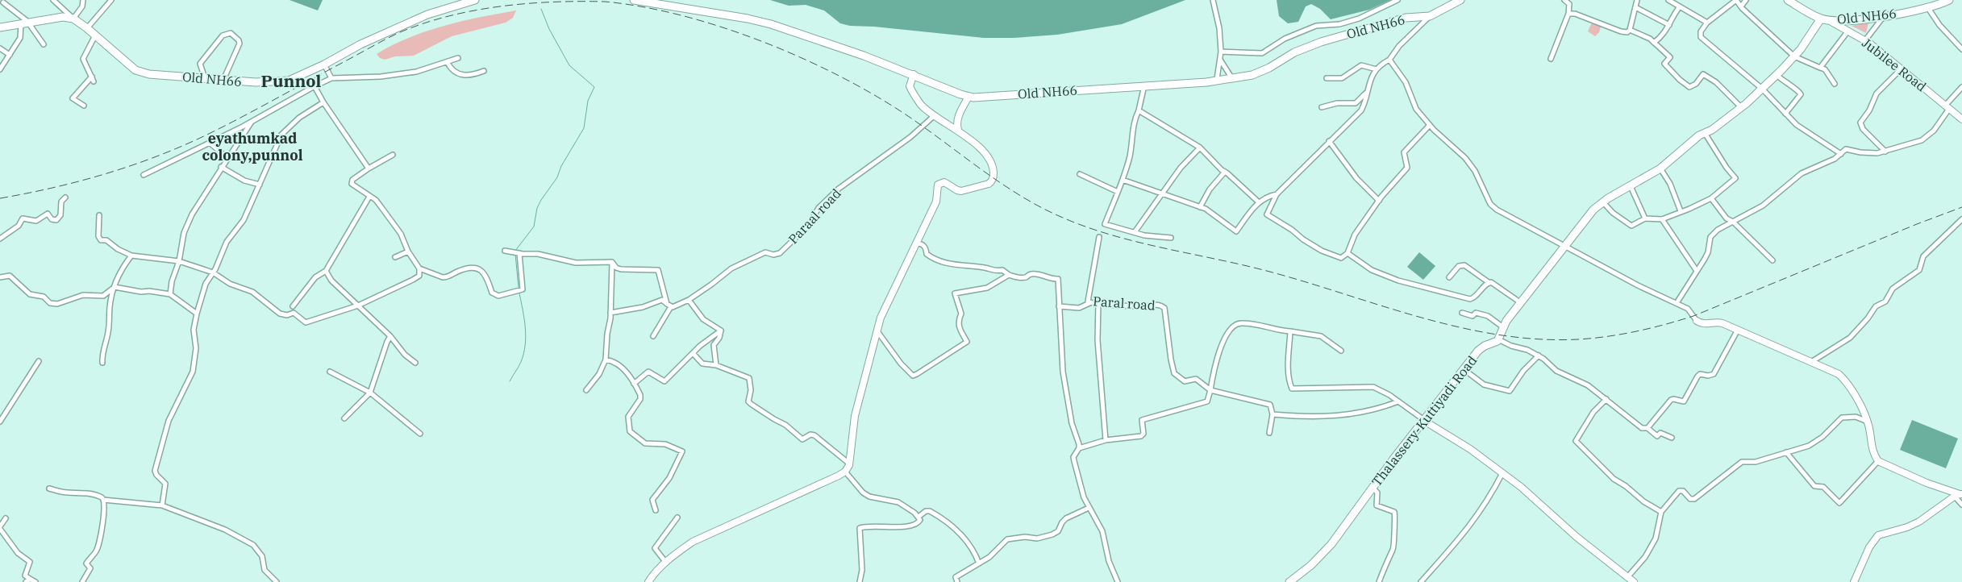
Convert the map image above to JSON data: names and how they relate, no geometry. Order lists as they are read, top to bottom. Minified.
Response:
{"streets":{"main road":["Old NH66","Jubilee Road","Thalassery-Kuttiyadi Road"],"street":["Paraal road","Paral road"]},"crossings":[["Old NH66","Jubilee Road"]],"districts":["Punnol","eyathumkad colony,punnol"]}
